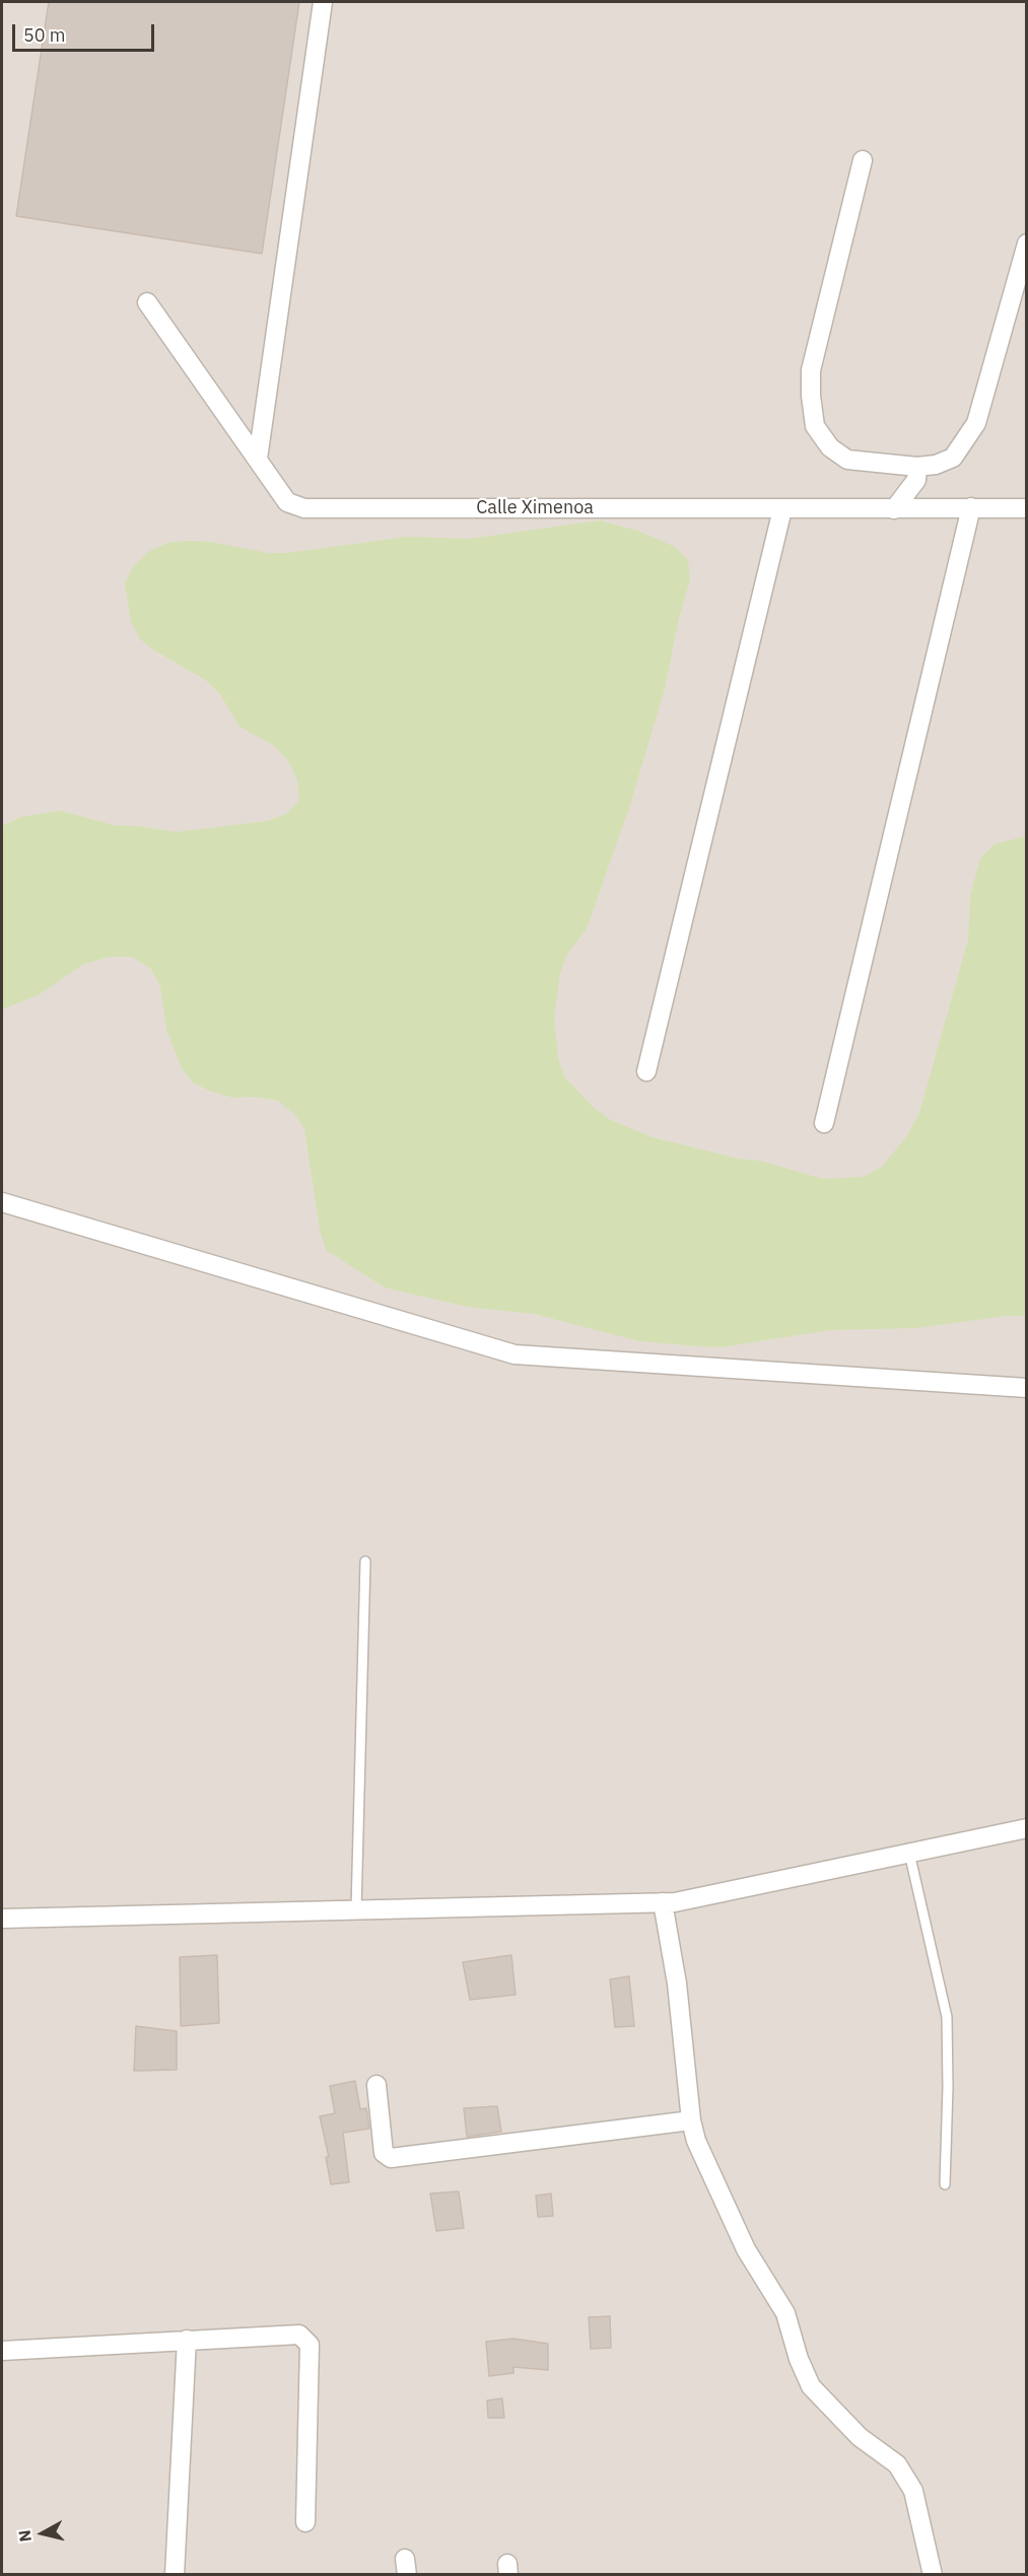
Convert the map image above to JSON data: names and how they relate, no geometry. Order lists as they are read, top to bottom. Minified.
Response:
{"streets":{"street":["Calle Ximenoa"]},"scale_bar":"50 m","north":"left"}
